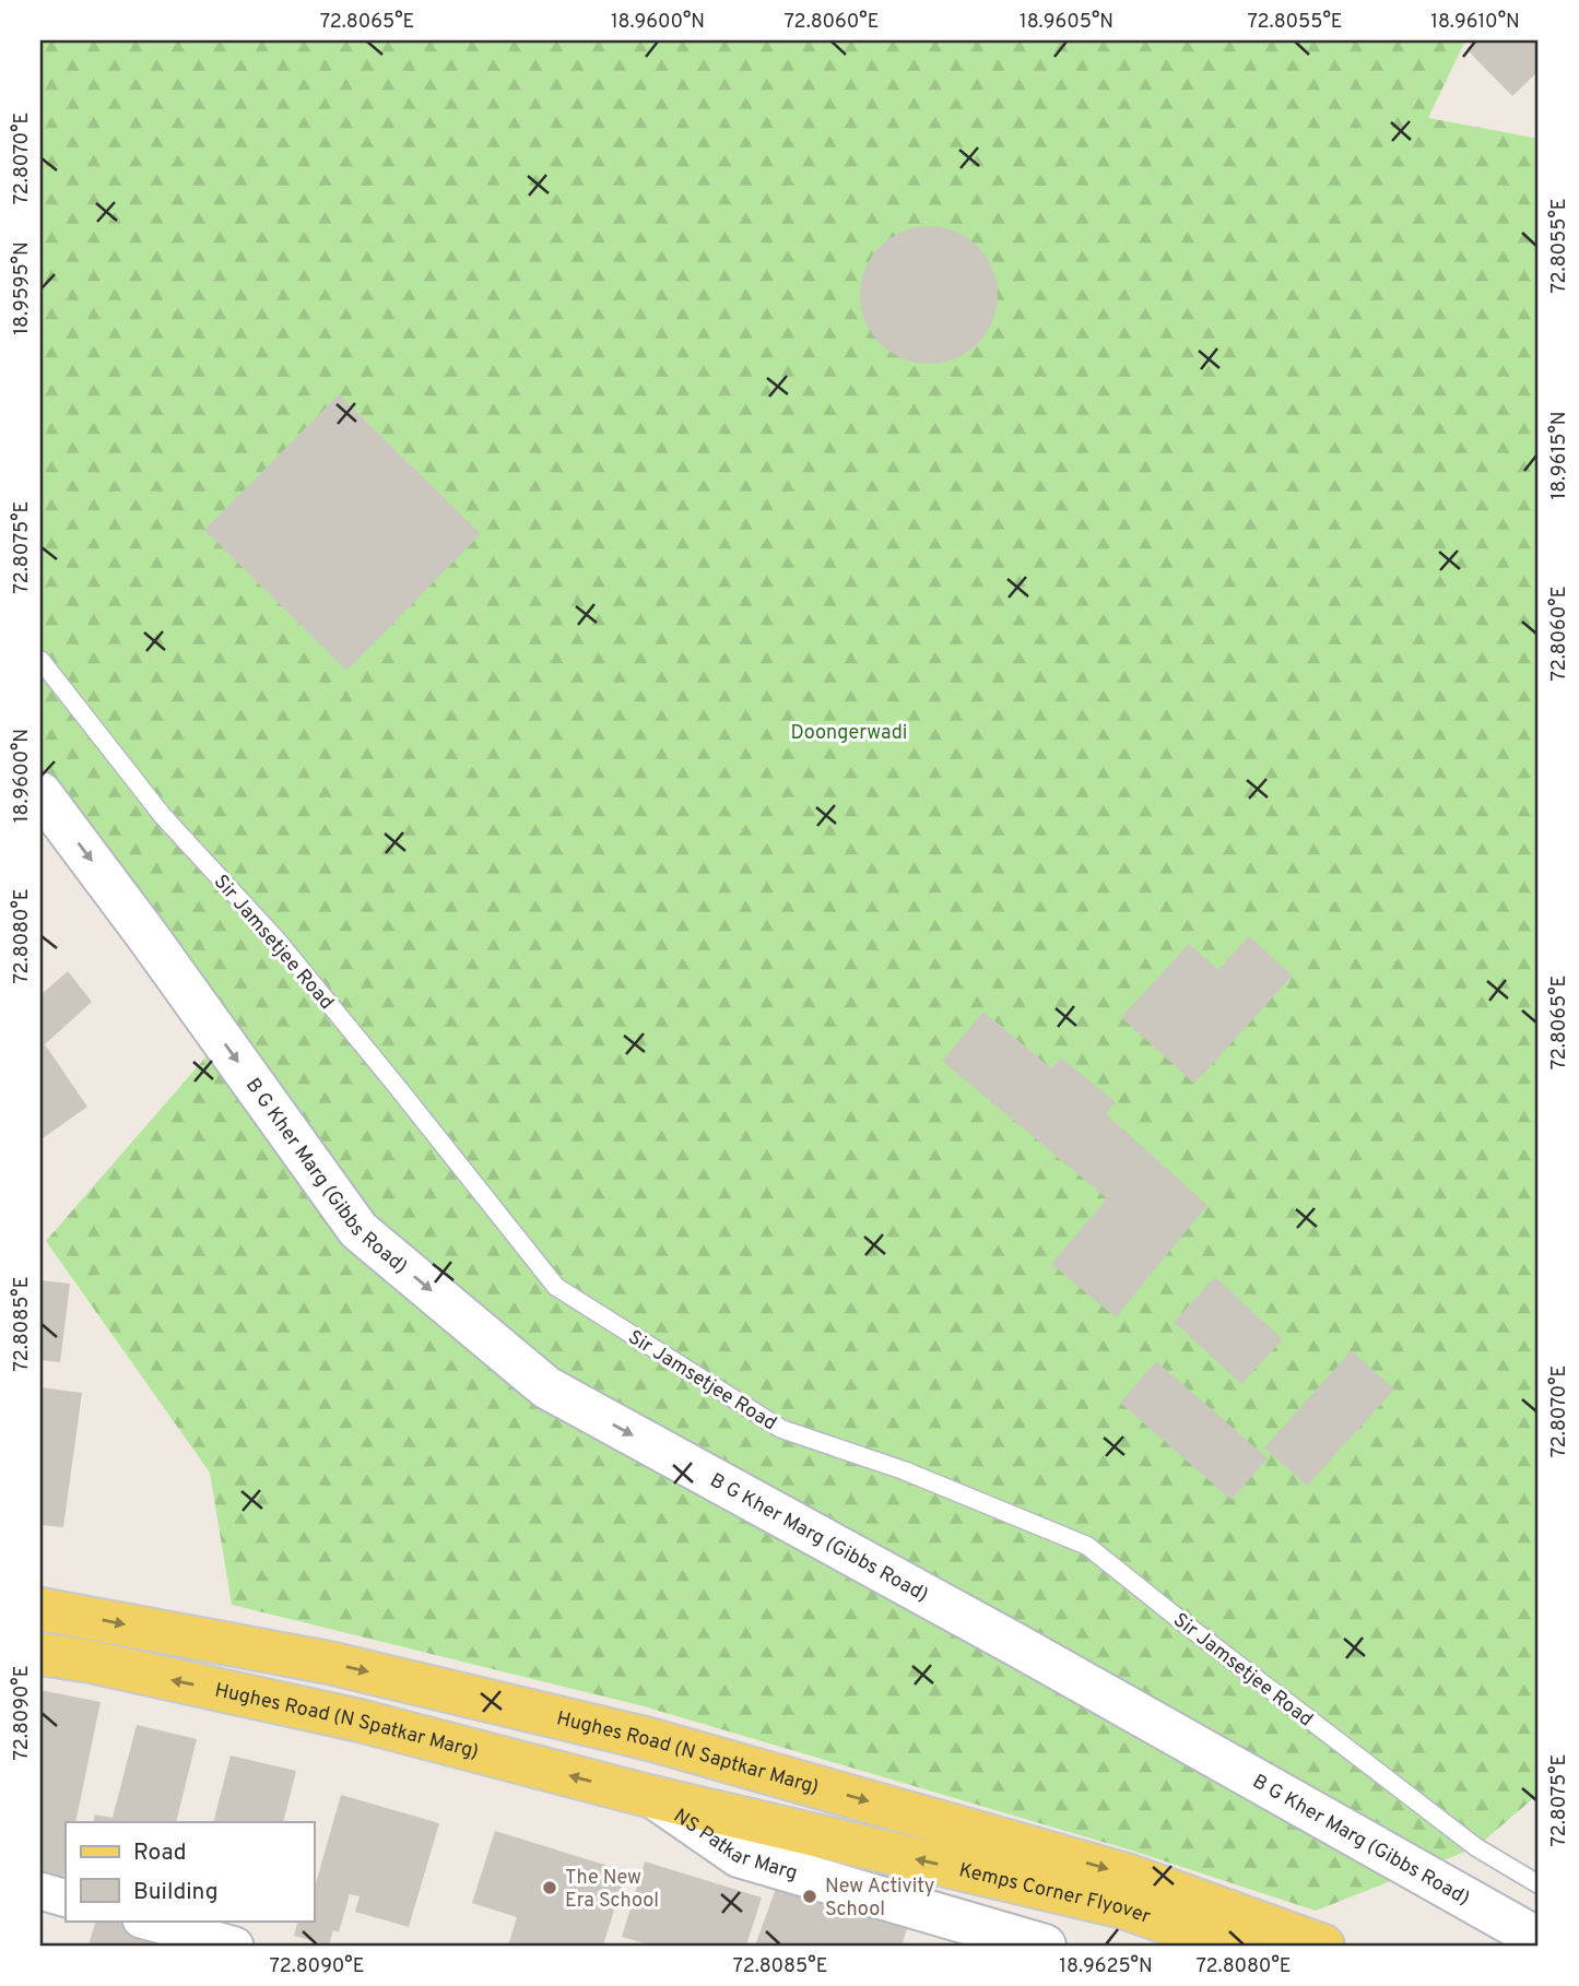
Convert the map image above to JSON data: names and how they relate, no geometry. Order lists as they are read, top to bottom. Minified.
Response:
{"streets":{"main road":["Hughes Road (N Spatkar Marg)","Hughes Road (N Saptkar Marg)","Kemps Corner Flyover"],"street":["B G Kher Marg (Gibbs Road)","NS Patkar Marg"],"lane":["Sir Jamsetjee Road"]},"crossings":[["Hughes Road (N Spatkar Marg)","NS Patkar Marg"],["Hughes Road (N Spatkar Marg)","Kemps Corner Flyover"],["NS Patkar Marg","Kemps Corner Flyover"]],"one_way":["B G Kher Marg (Gibbs Road)","Hughes Road (N Spatkar Marg)","Hughes Road (N Saptkar Marg)","Kemps Corner Flyover"],"parks":["Doongerwadi"],"places":["The New Era School","New Activity School"],"legend":["Road","Building"],"coordinates":["72.8065°E","18.9600°N","72.8060°E","18.9605°N","72.8055°E","18.9610°N","72.8070°E","18.9595°N","18.9615°N","72.8075°E","72.8080°E","72.8085°E","72.8090°E","18.9625°N"]}
